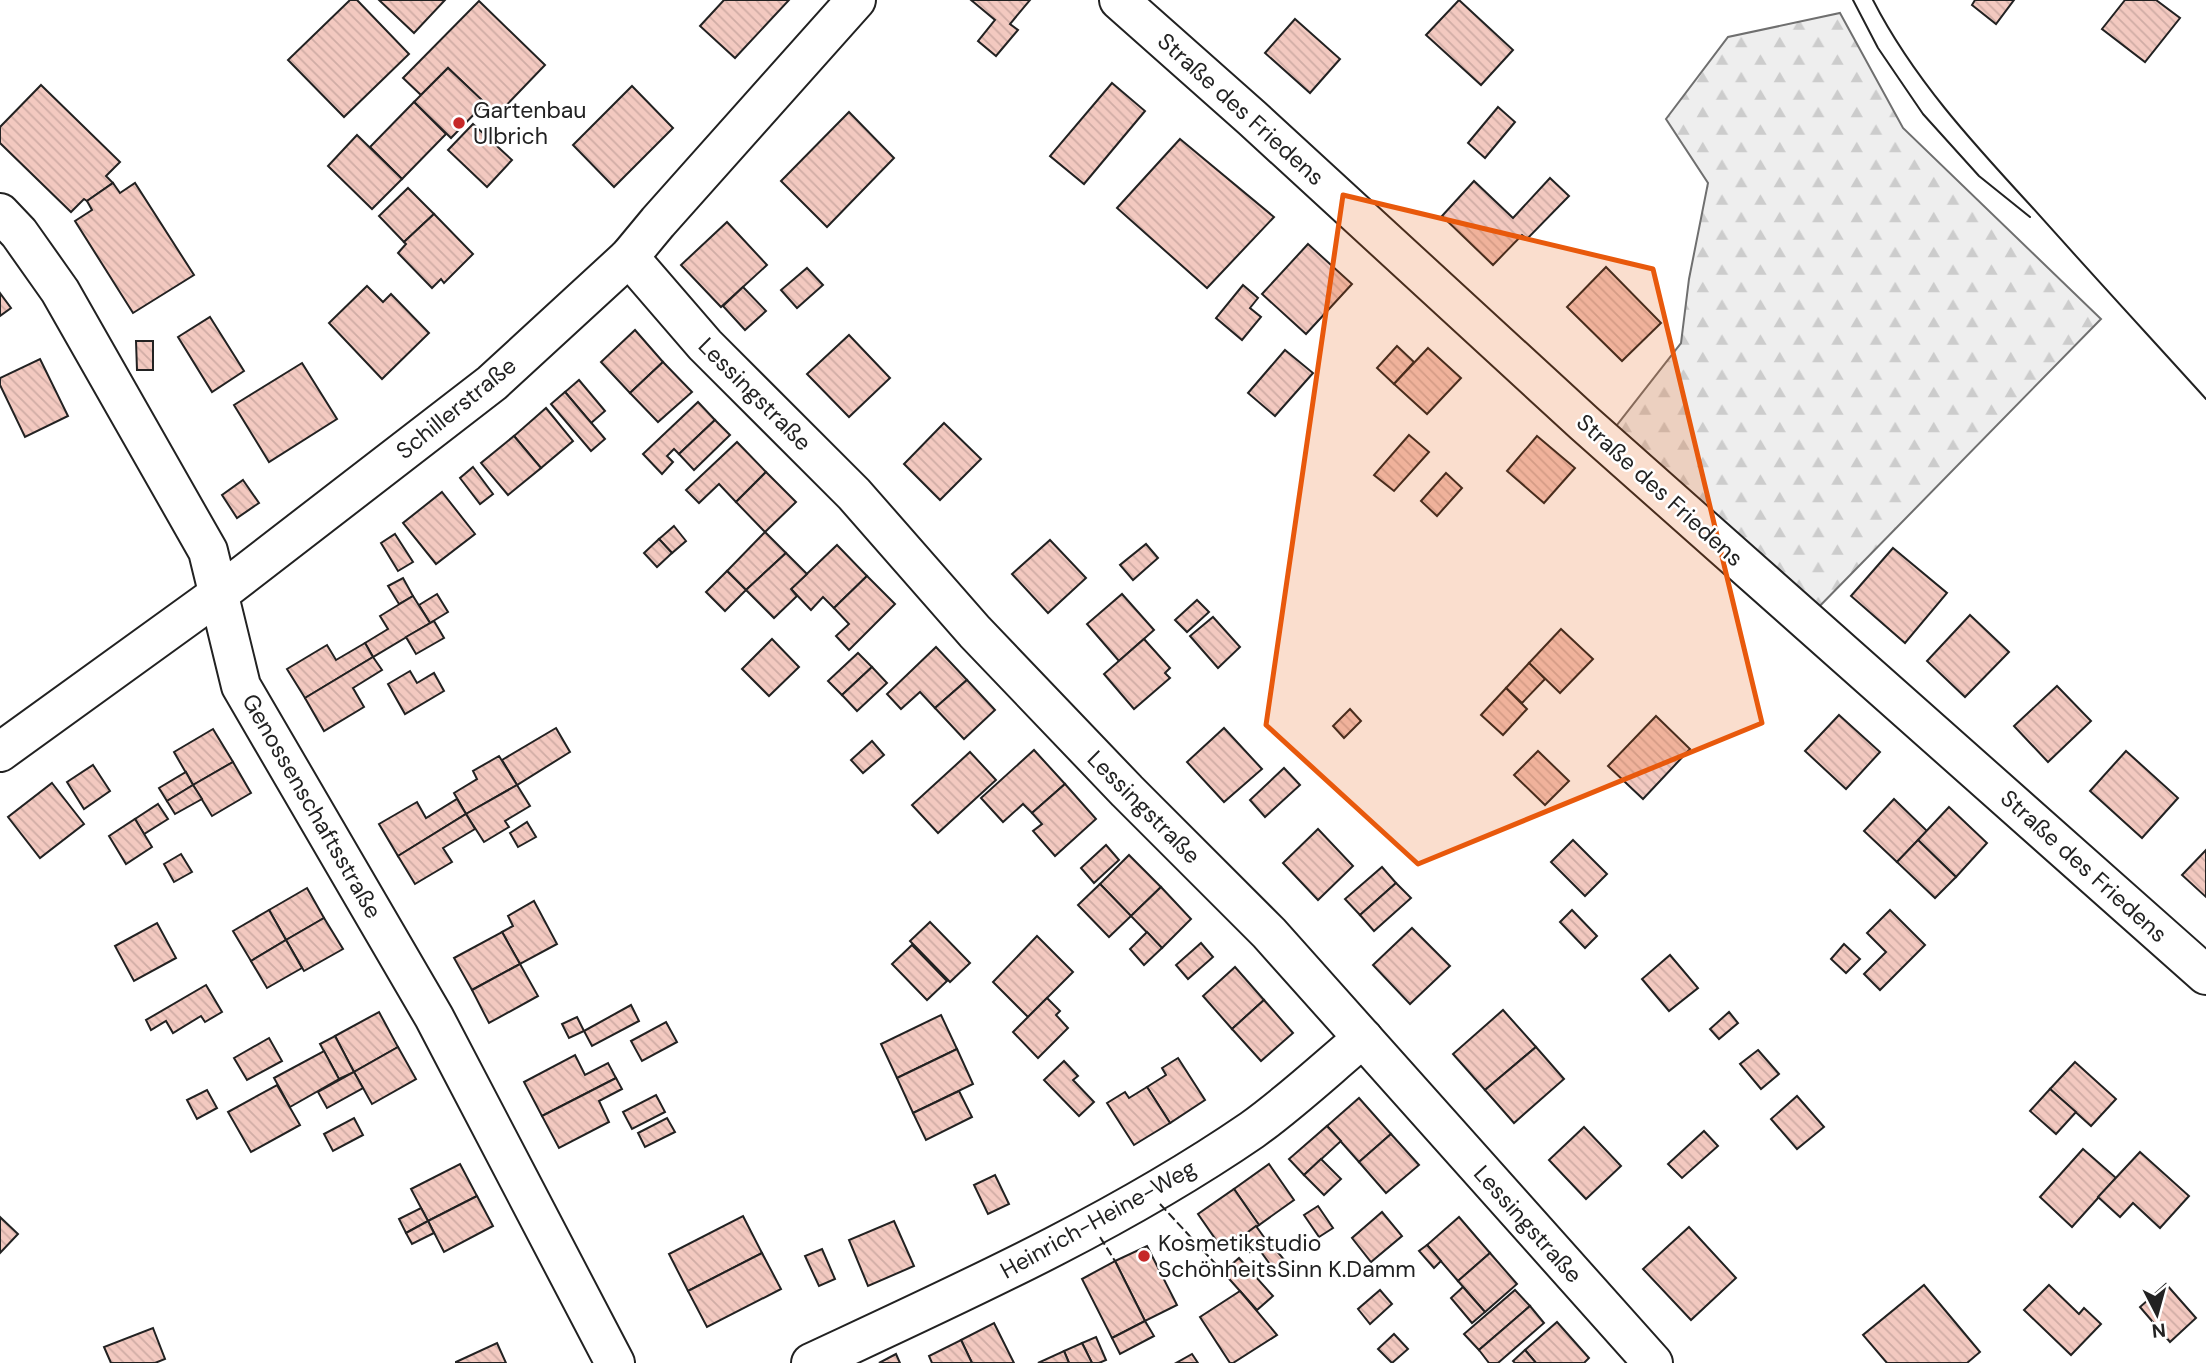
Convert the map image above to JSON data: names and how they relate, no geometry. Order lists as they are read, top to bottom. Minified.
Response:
{"streets":{"street":["Straße des Friedens","Lessingstraße","Schillerstraße","Genossenschaftsstraße","Heinrich-Heine-Weg"]},"crossings":[["Lessingstraße","Schillerstraße"],["Lessingstraße","Heinrich-Heine-Weg"],["Schillerstraße","Genossenschaftsstraße"]],"places":["Gartenbau Ulbrich","Kosmetikstudio SchönheitsSinn K.Damm"],"north":"bottom"}
